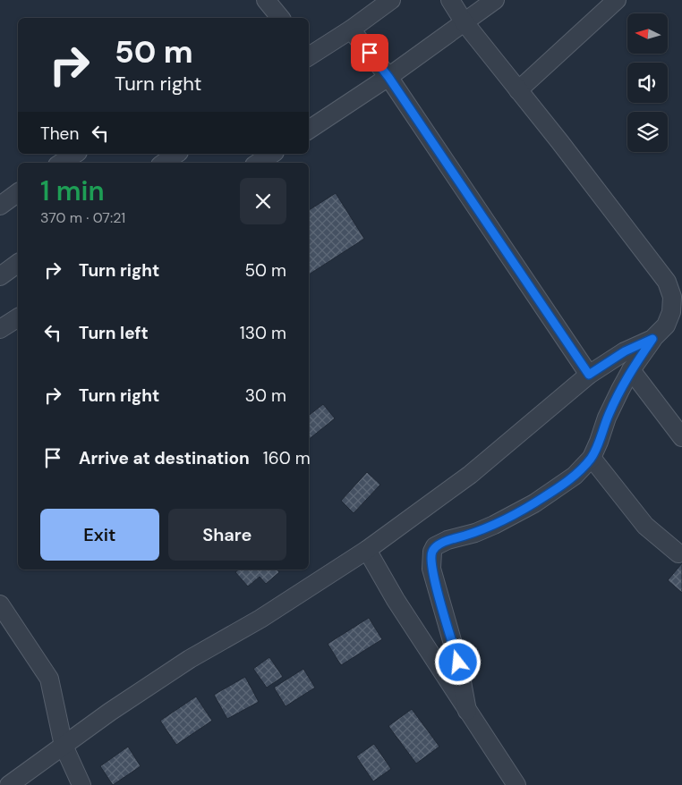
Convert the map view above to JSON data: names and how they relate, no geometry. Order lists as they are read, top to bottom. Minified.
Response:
{"north":"left","page":{"turn":["50 m","Turn right"],"then":"Then","heading":["1 min","370 m · 07:21"],"list":[{"name":"Turn right","value":"50 m"},{"name":"Turn left","value":"130 m"},{"name":"Turn right","value":"30 m"},{"name":"Arrive at destination","value":"160 m"}],"buttons":["Exit","Share"]}}
